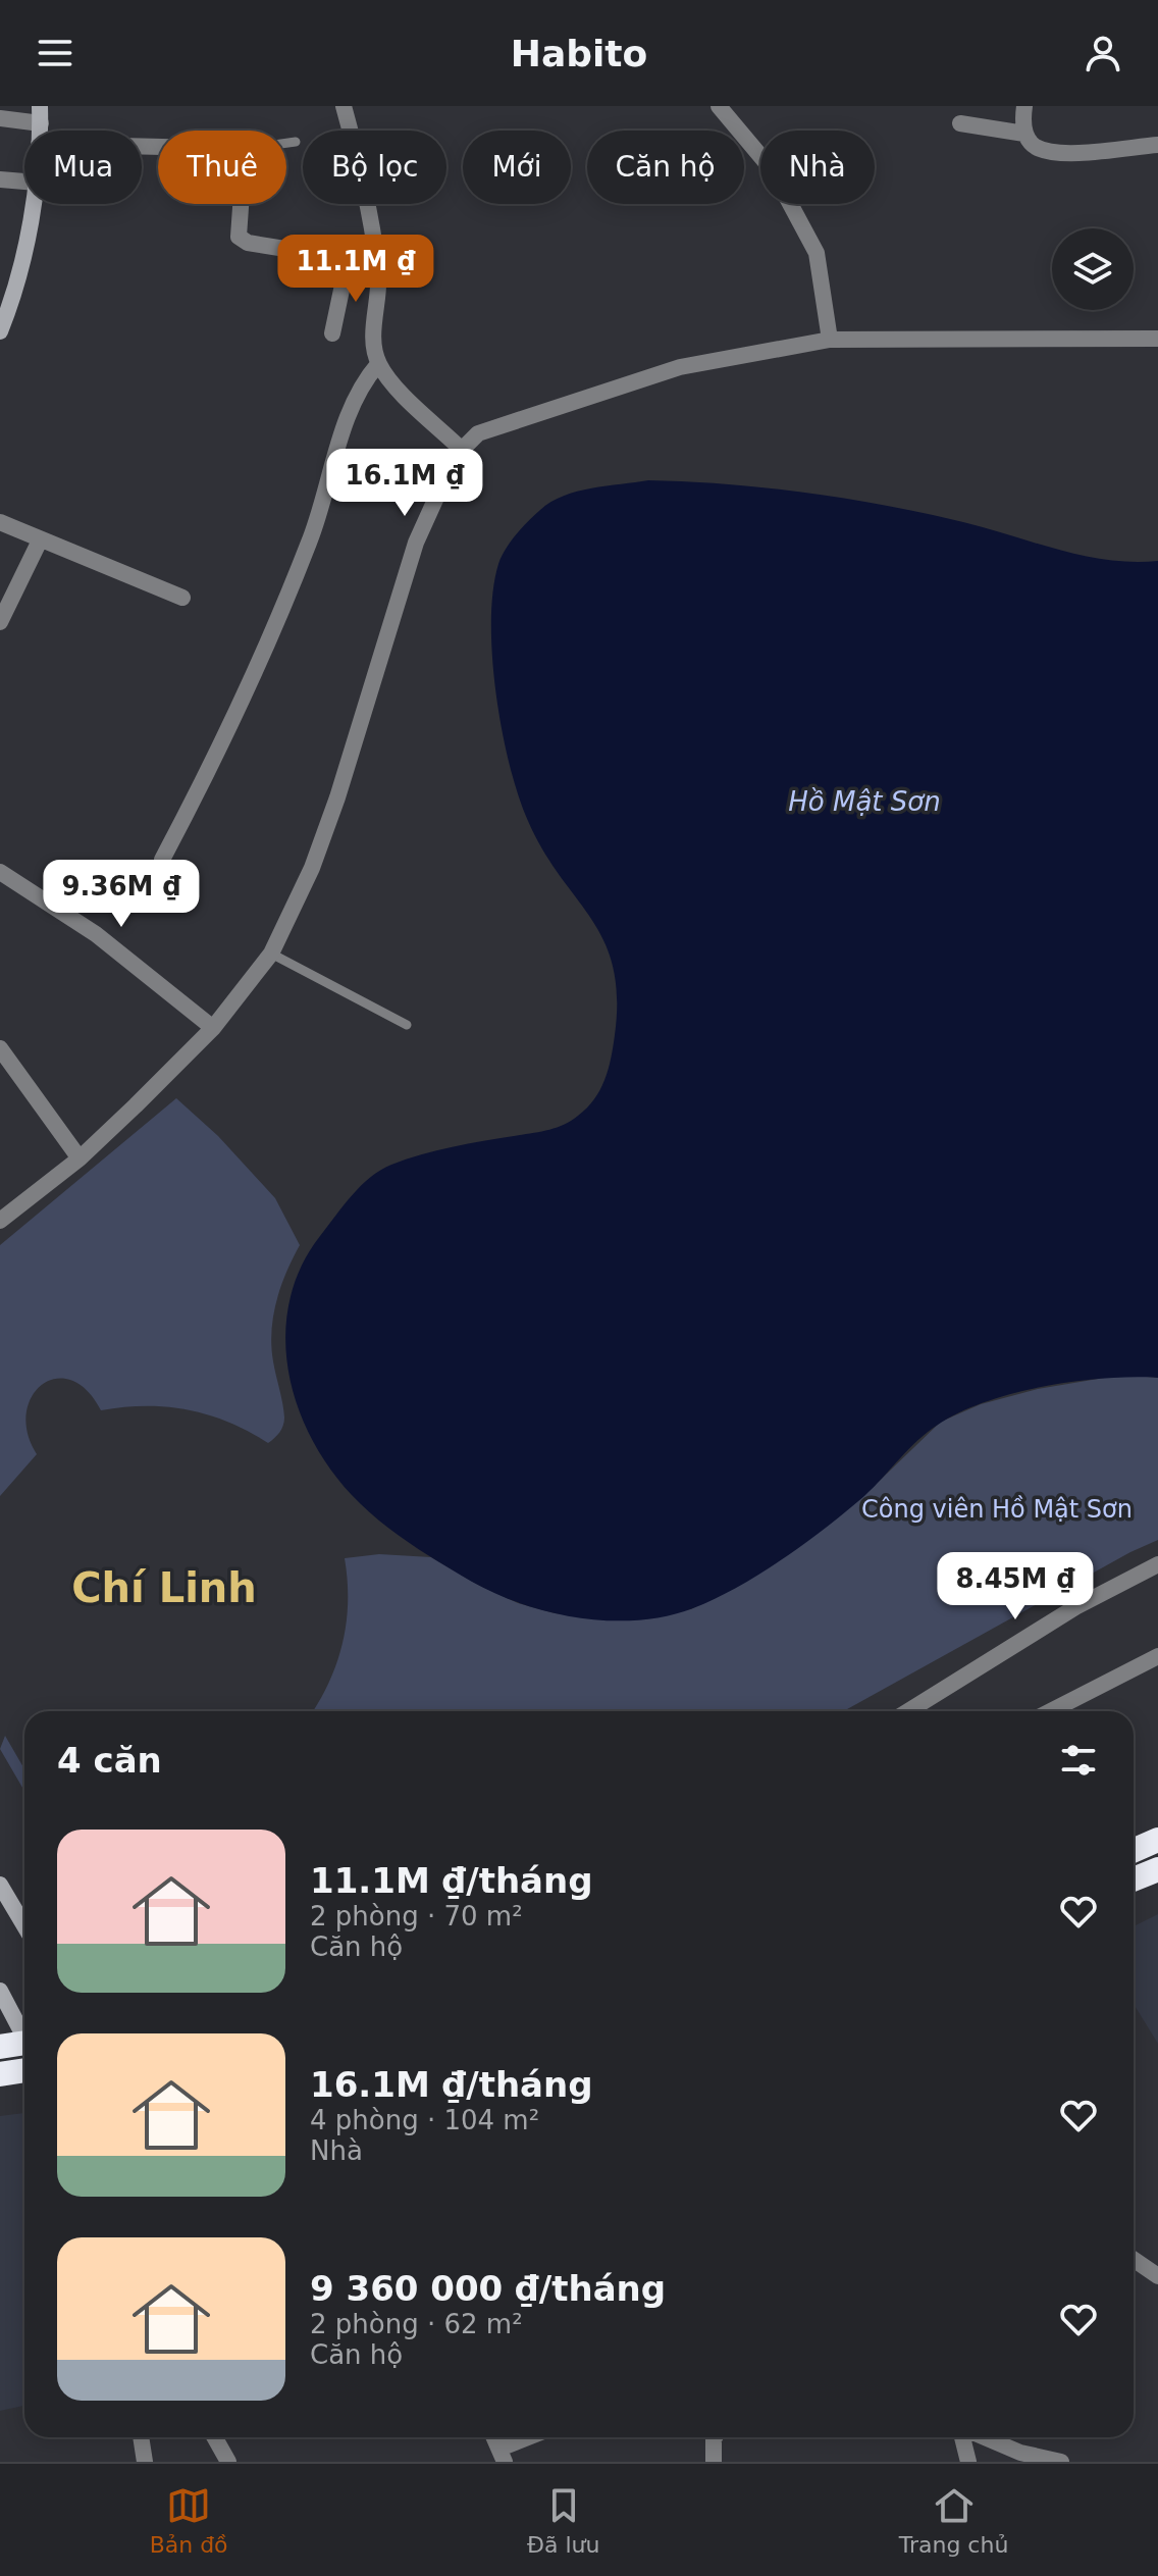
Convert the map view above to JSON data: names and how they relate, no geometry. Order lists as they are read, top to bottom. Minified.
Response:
{"districts":["Chí Linh"],"water":["Hồ Mật Sơn"],"parks":["Công viên Hồ Mật Sơn"],"page":{"header":"Habito","chip":["Mua","Thuê","Bộ lọc","Mới","Căn hộ","Nhà"],"price":["11.1M ₫","16.1M ₫","9.36M ₫","8.45M ₫"],"heading":"4 căn","list":[{"name":"11.1M ₫/tháng","note":"2 phòng · 70 m² · Căn hộ"},{"name":"16.1M ₫/tháng","note":"4 phòng · 104 m² · Nhà"},{"name":"9 360 000 ₫/tháng","note":"2 phòng · 62 m² · Căn hộ"}],"tabs":["Bản đồ","Đã lưu","Trang chủ"]}}
